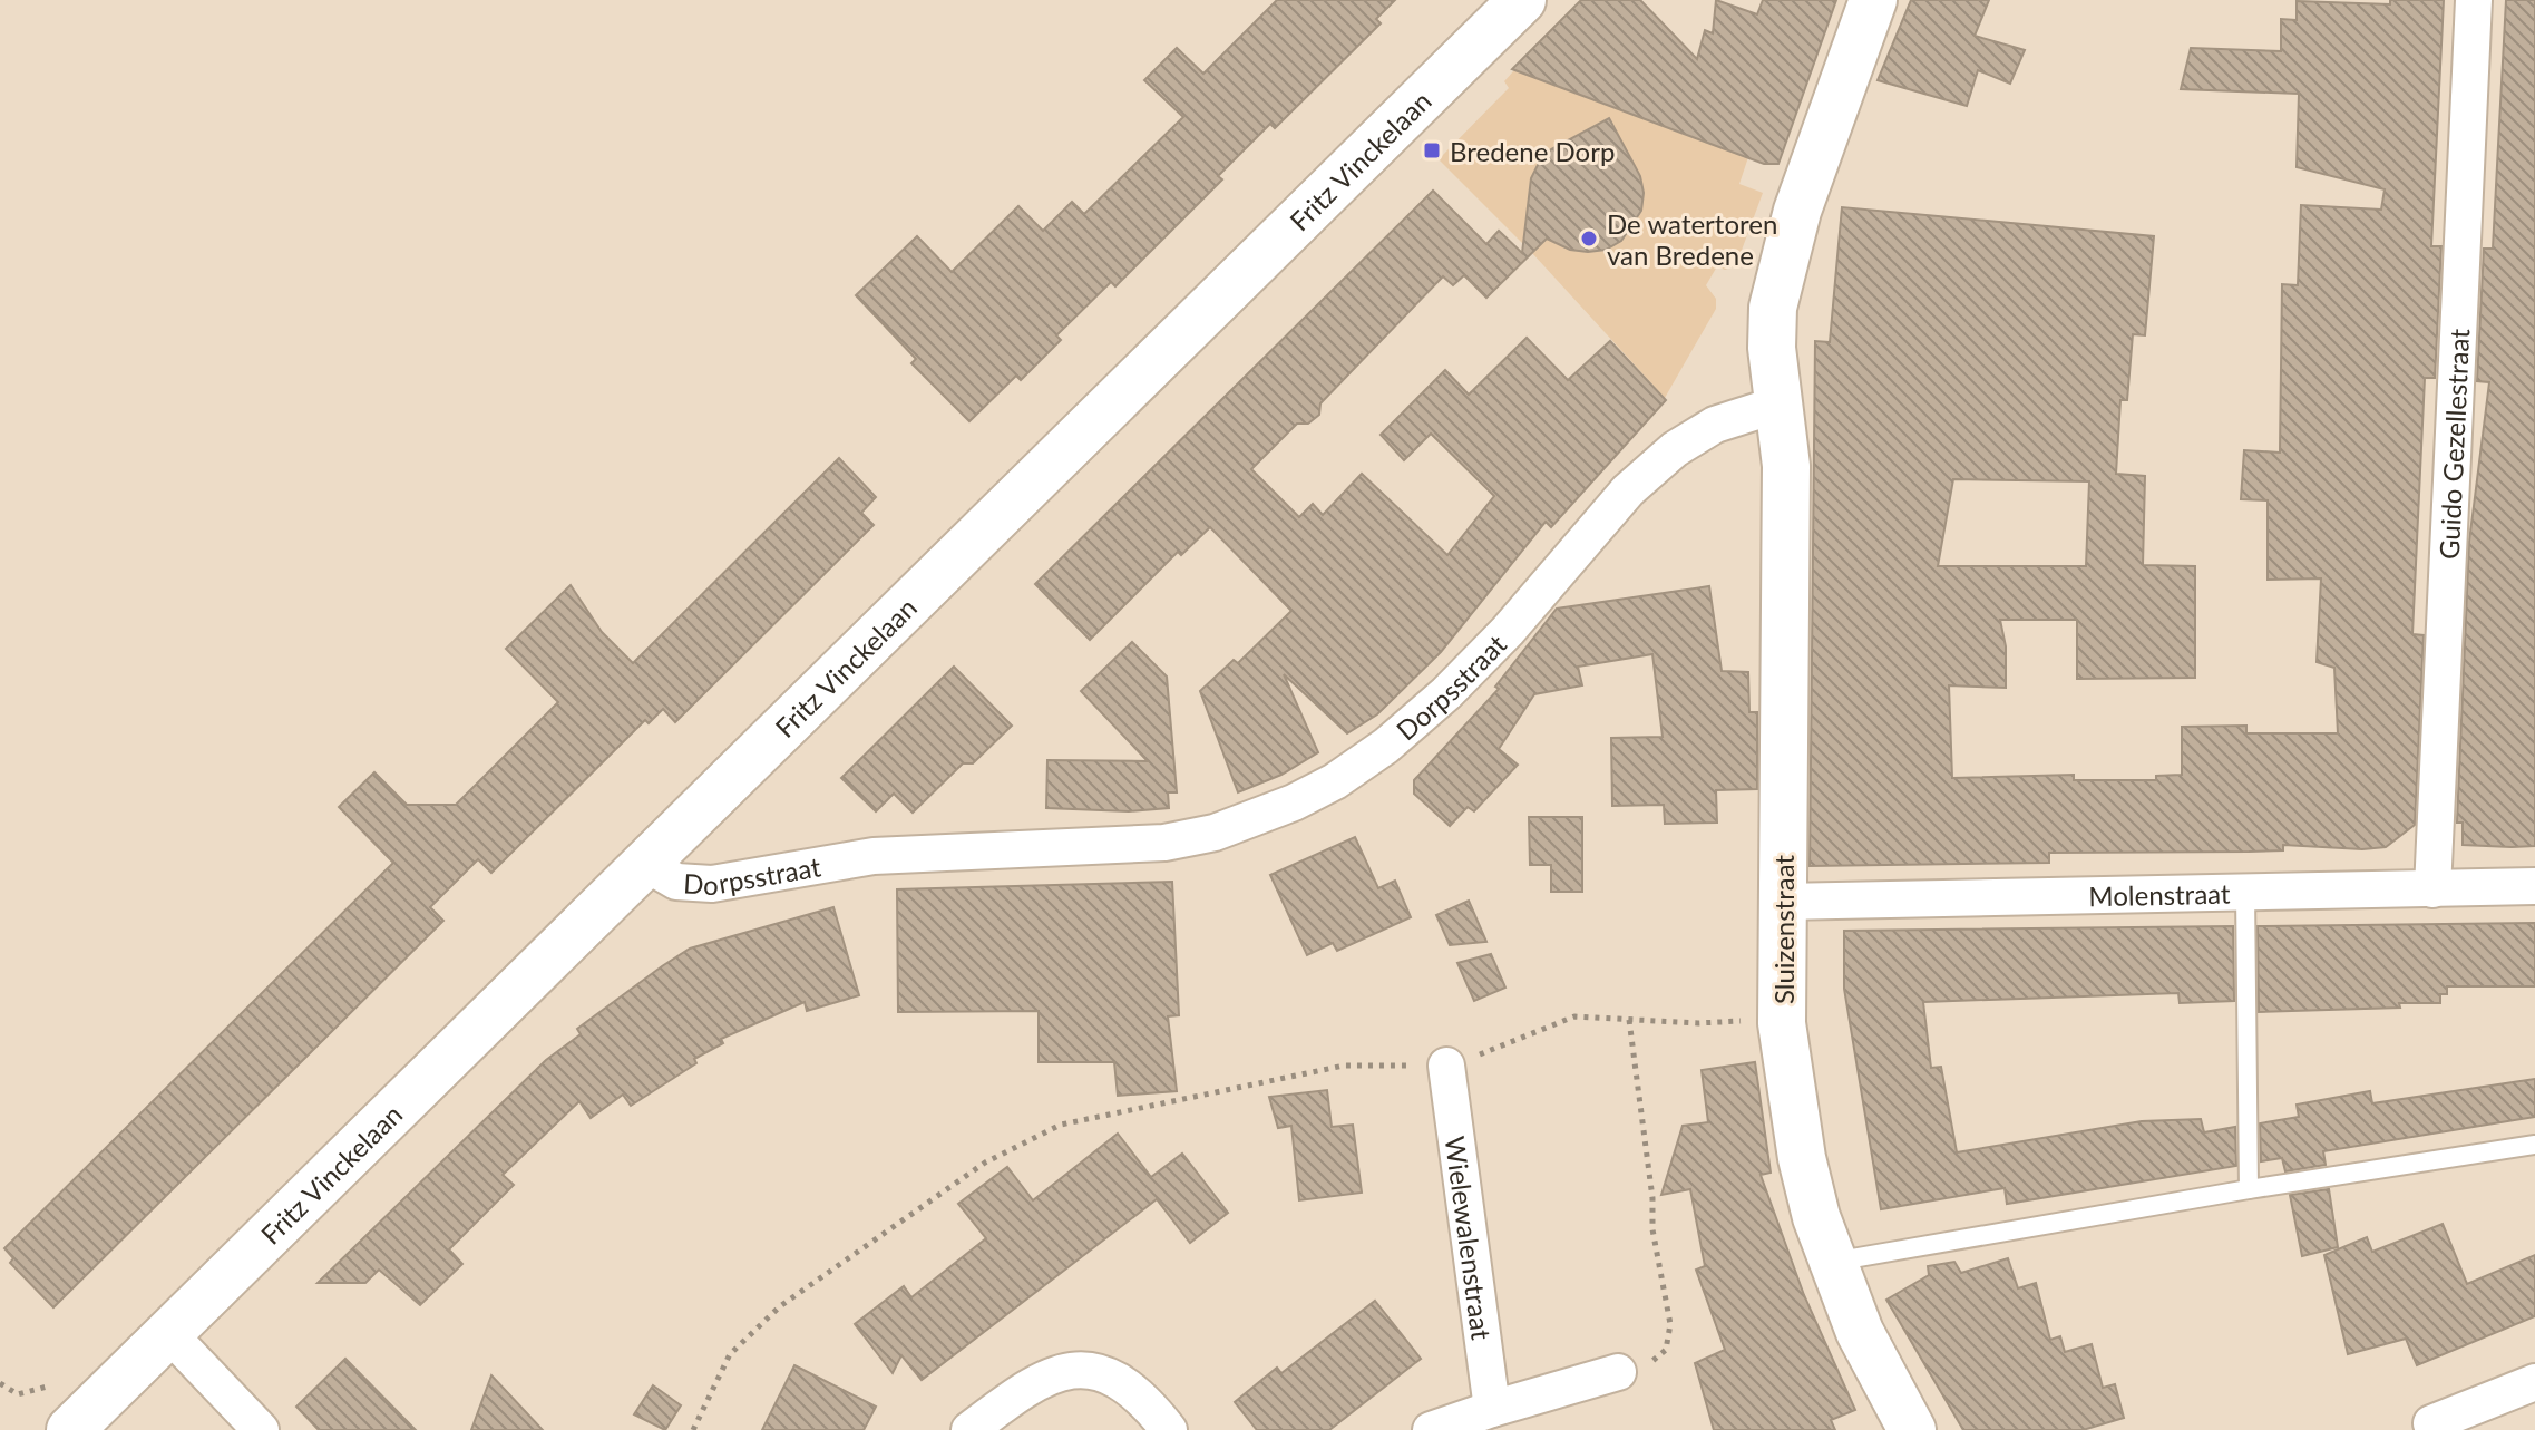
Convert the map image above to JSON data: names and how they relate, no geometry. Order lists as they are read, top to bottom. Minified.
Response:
{"streets":{"street":["Fritz Vinckelaan","Guido Gezellestraat","Dorpsstraat","Molenstraat","Sluizenstraat","Wielewalenstraat"]},"crossings":[["Fritz Vinckelaan","Dorpsstraat"],["Guido Gezellestraat","Molenstraat"],["Dorpsstraat","Sluizenstraat"],["Molenstraat","Sluizenstraat"]],"places":{"transit":["Bredene Dorp"],"other":["De watertoren van Bredene"]}}
